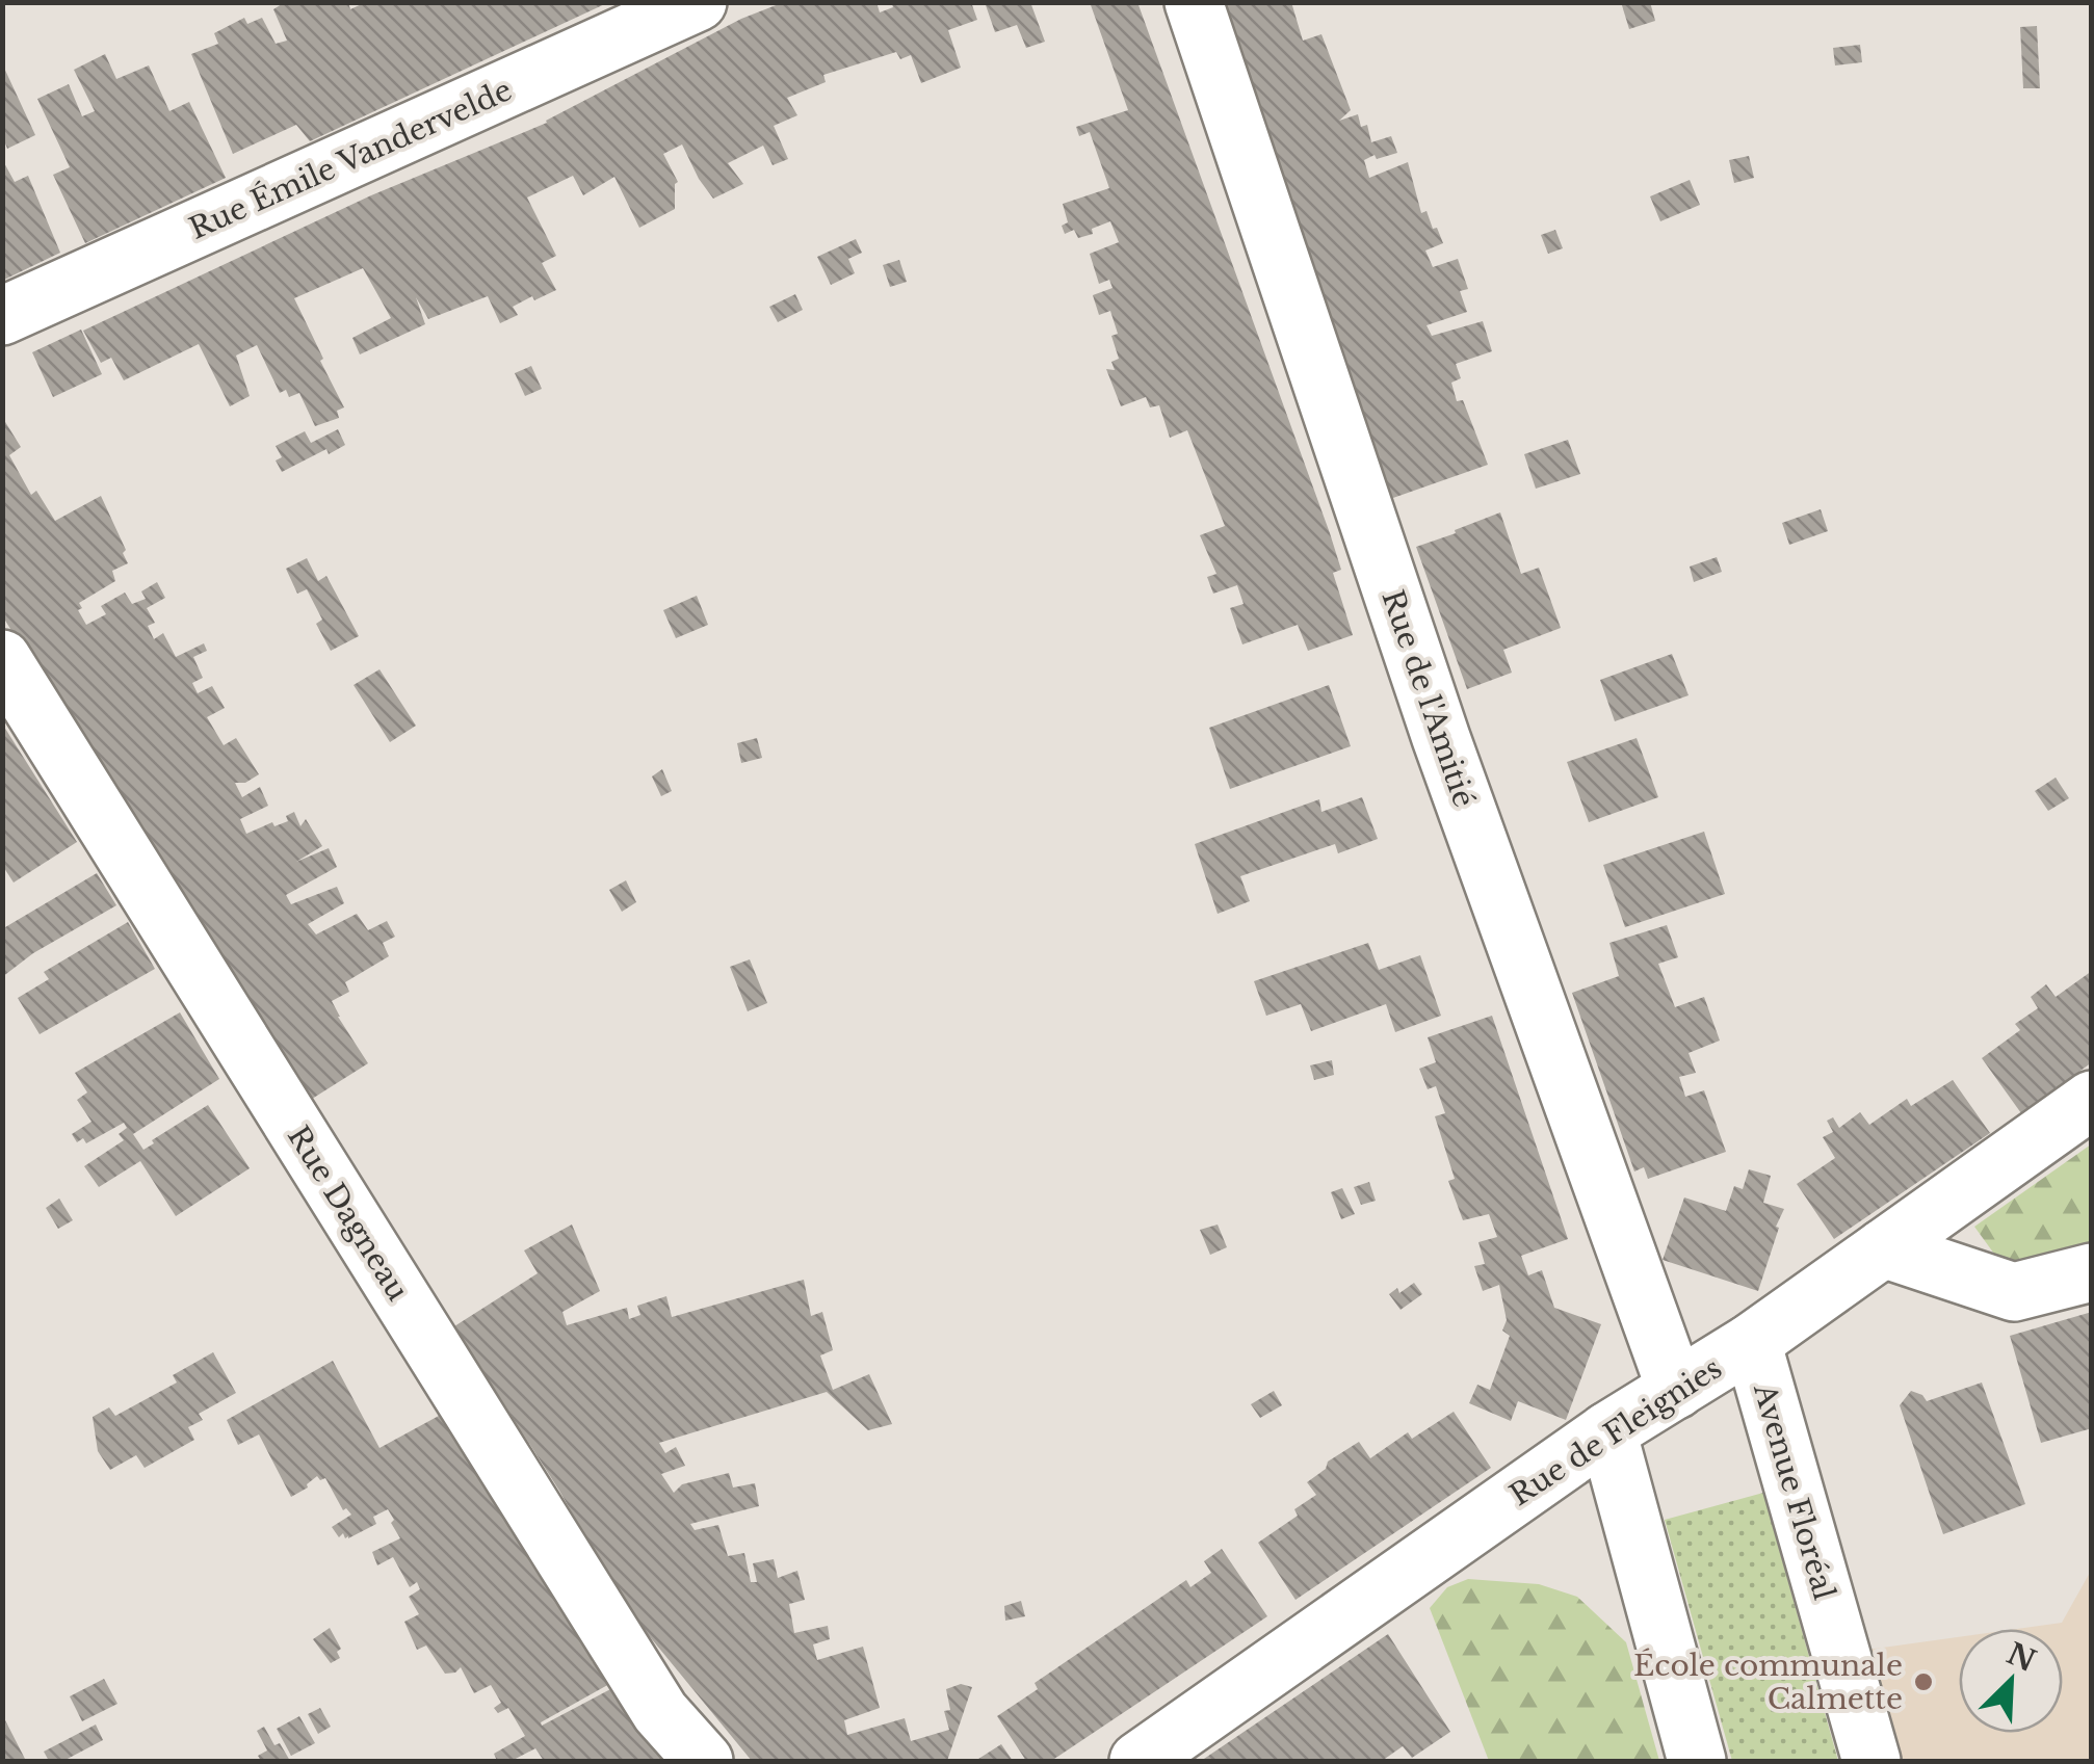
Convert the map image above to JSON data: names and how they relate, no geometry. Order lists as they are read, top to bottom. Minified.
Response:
{"streets":{"street":["Rue Émile Vandervelde","Rue de l'Amitié","Rue Dagneau","Rue de Fleignies","Avenue Floréal"]},"crossings":[["Rue de l'Amitié","Rue de Fleignies"],["Rue de Fleignies","Avenue Floréal"]],"places":["École communale Calmette"],"north":"top right"}
